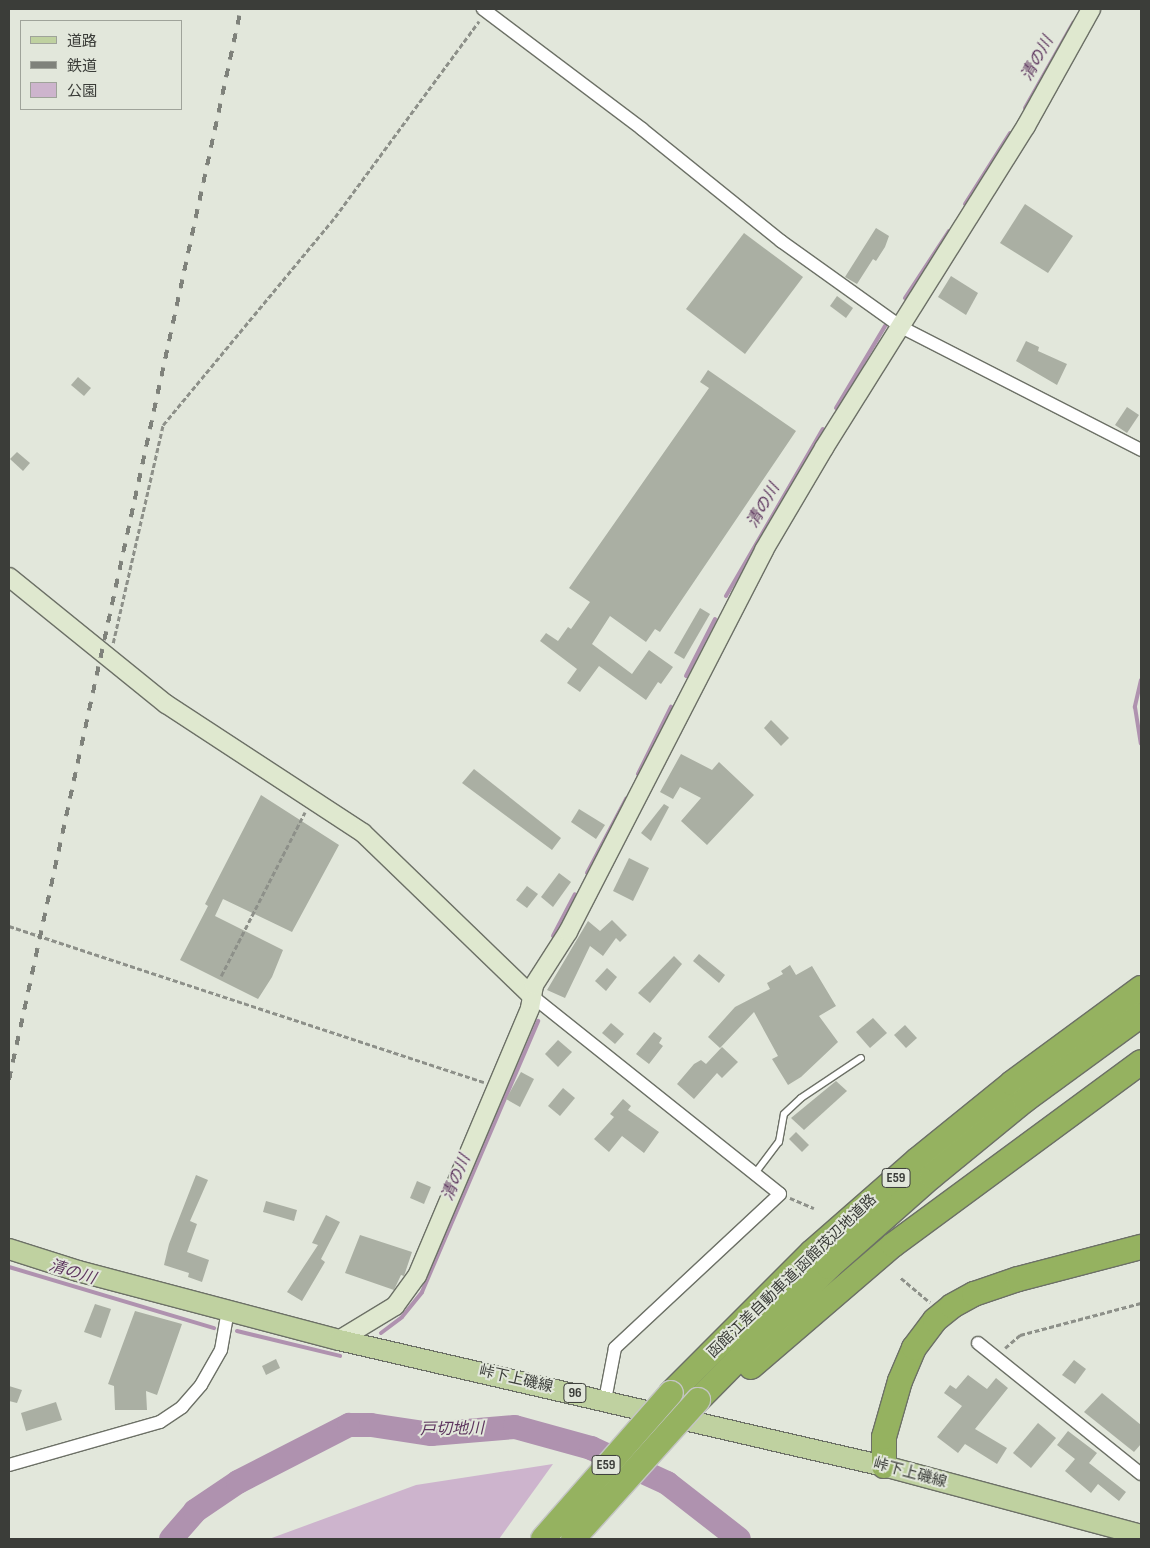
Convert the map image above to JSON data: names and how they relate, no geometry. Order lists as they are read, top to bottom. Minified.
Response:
{"streets":{"highway":["E59","函館江差自動車道;函館茂辺地道路"],"main road":["峠下上磯線","96"]},"water":["清の川","戸切地川"],"legend":["道路","鉄道","公園"]}
